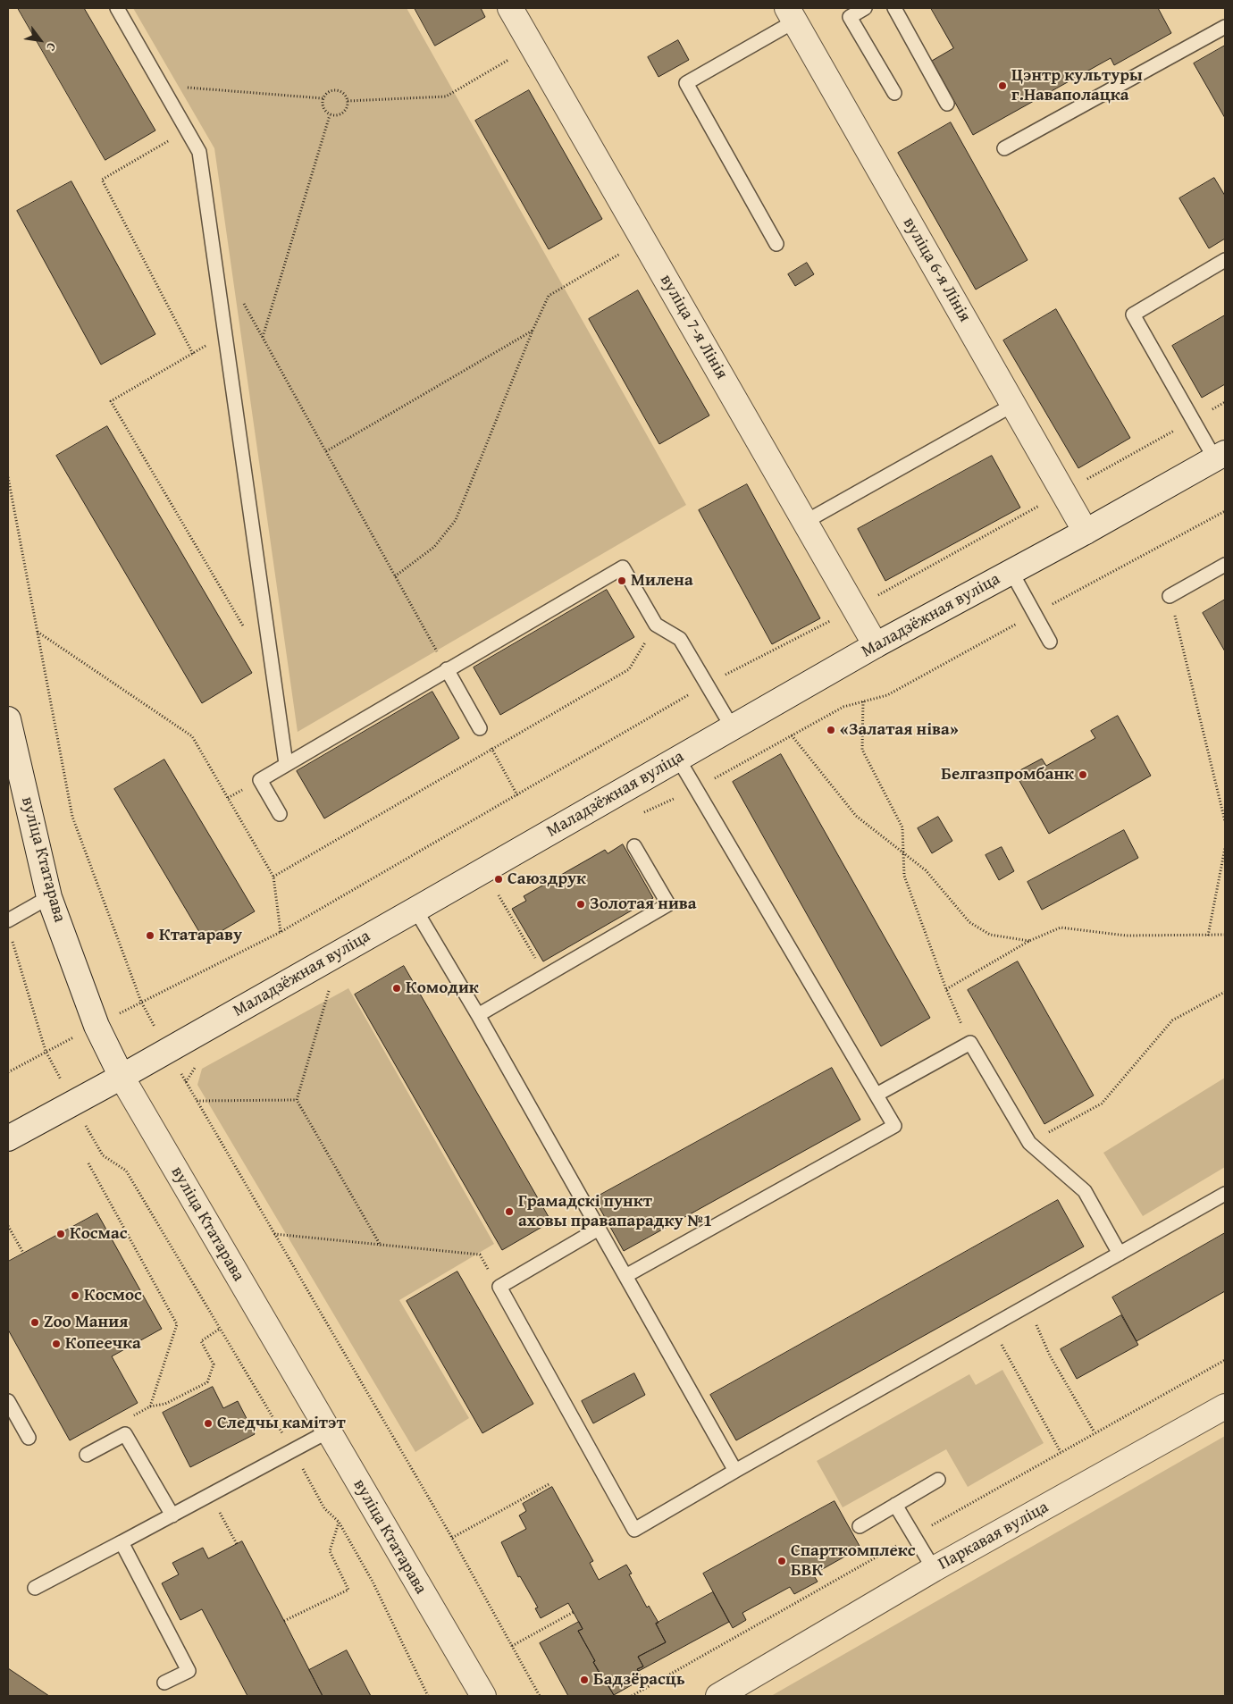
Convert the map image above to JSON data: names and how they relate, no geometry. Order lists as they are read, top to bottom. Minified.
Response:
{"streets":{"street":["вуліца 6-я Лінія","вуліца 7-я Лінія","Маладзёжная вуліца","вуліца Ктатарава","Паркавая вуліца"]},"crossings":[["вуліца 6-я Лінія","Маладзёжная вуліца"],["вуліца 7-я Лінія","Маладзёжная вуліца"],["Маладзёжная вуліца","вуліца Ктатарава"]],"places":["Цэнтр культуры г.Наваполацка","Милена","«Залатая ніва»","Белгазпромбанк","Саюздрук","Золотая нива","Ктатараву","Комодик","Грамадскі пункт аховы правапарадку №1","Космас","Космос","Zoo Мания","Копеечка","Следчы камітэт","Спарткомплекс БВК","Бадзёрасць"],"north":"bottom right"}
